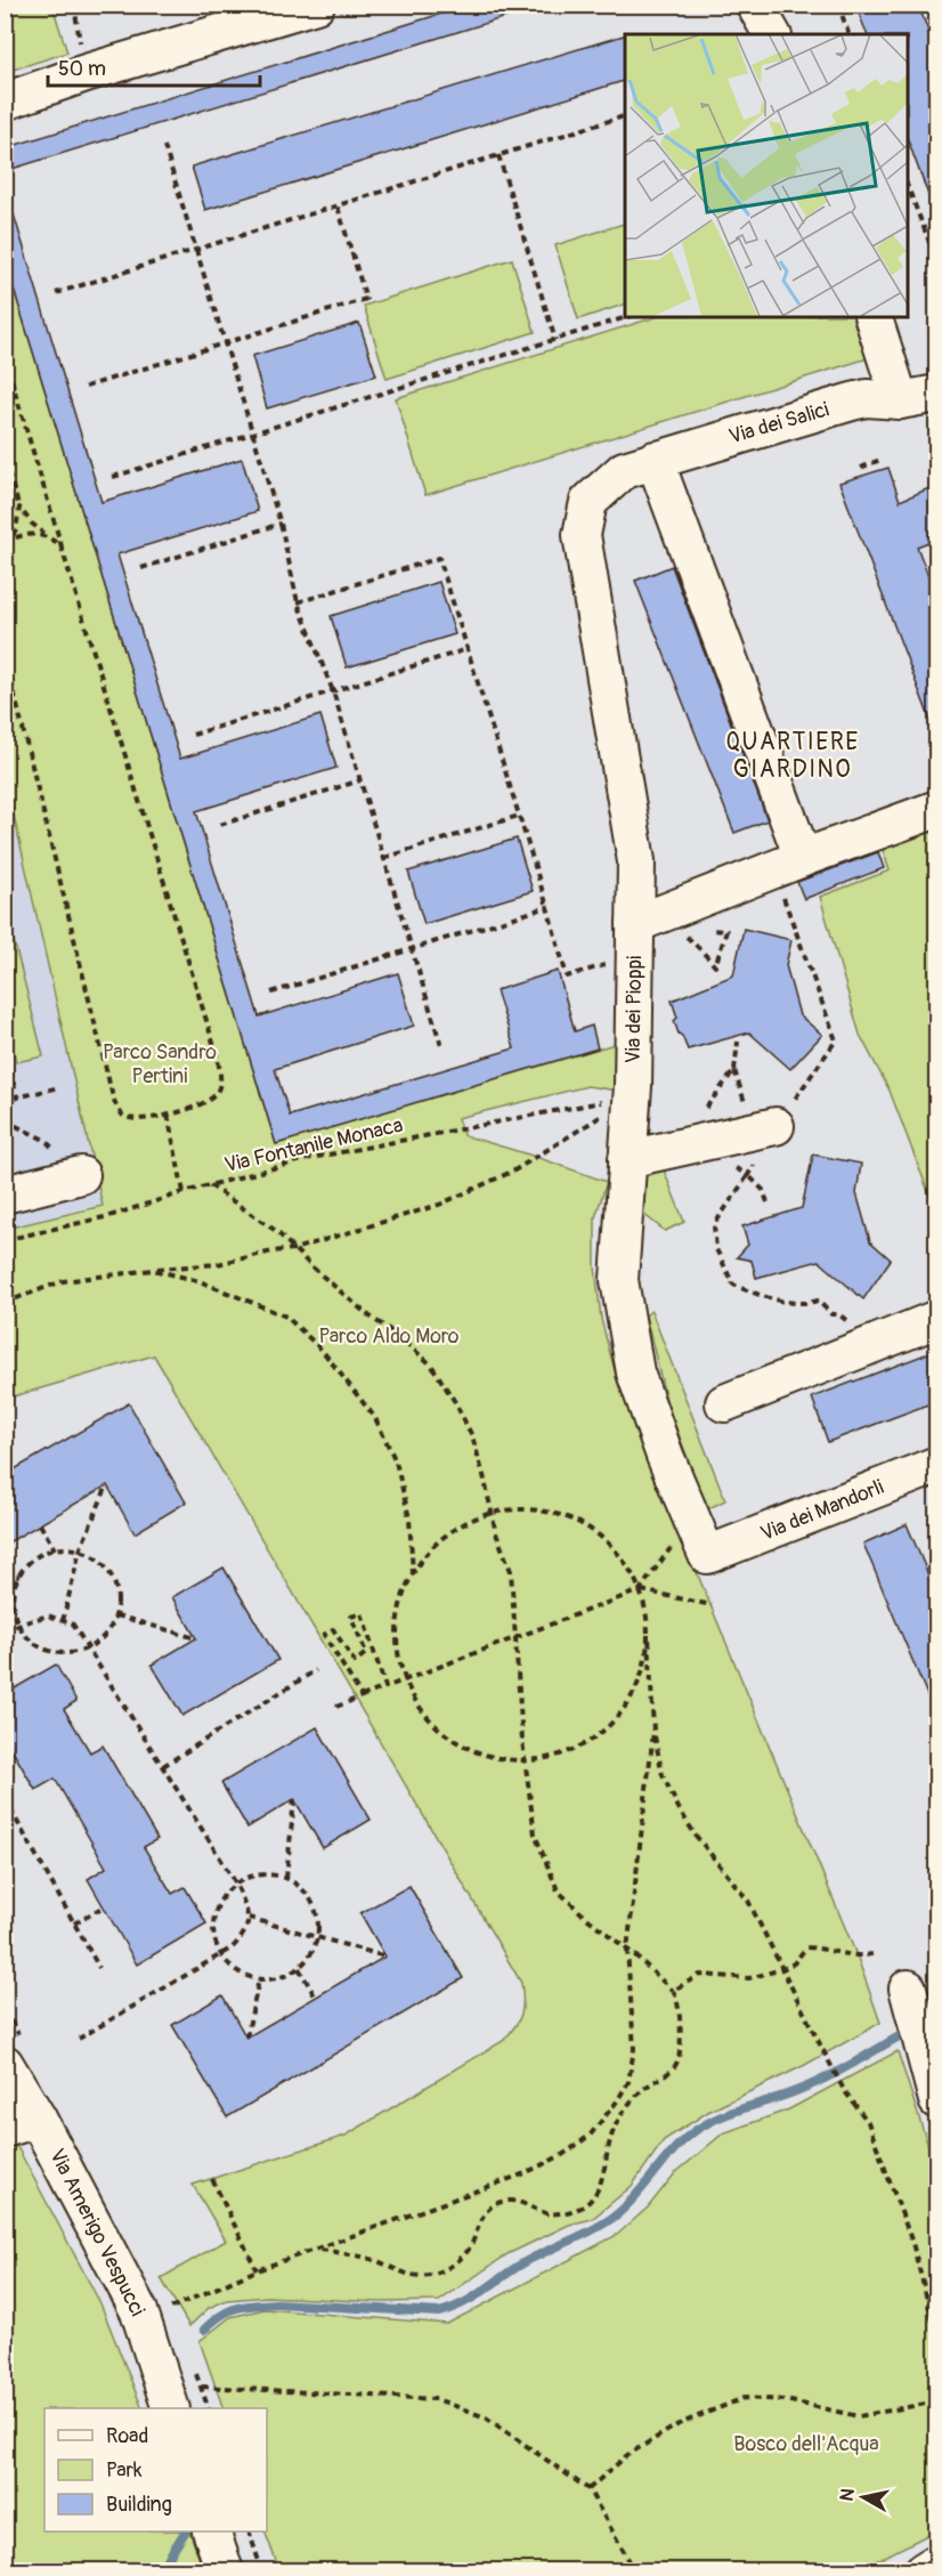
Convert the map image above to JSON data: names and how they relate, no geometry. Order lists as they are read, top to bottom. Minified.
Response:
{"streets":{"street":["Via dei Salici","Via dei Pioppi","Via dei Mandorli","Via Amerigo Vespucci"],"path":["Via Fontanile Monaca"]},"crossings":[["Via dei Salici","Via dei Pioppi"],["Via dei Pioppi","Via Fontanile Monaca"],["Via dei Pioppi","Via dei Mandorli"]],"districts":["QUARTIERE GIARDINO"],"parks":["Parco Sandro Pertini","Parco Aldo Moro","Bosco dell'Acqua"],"legend":["Road","Park","Building"],"scale_bar":"50 m","north":"left"}
